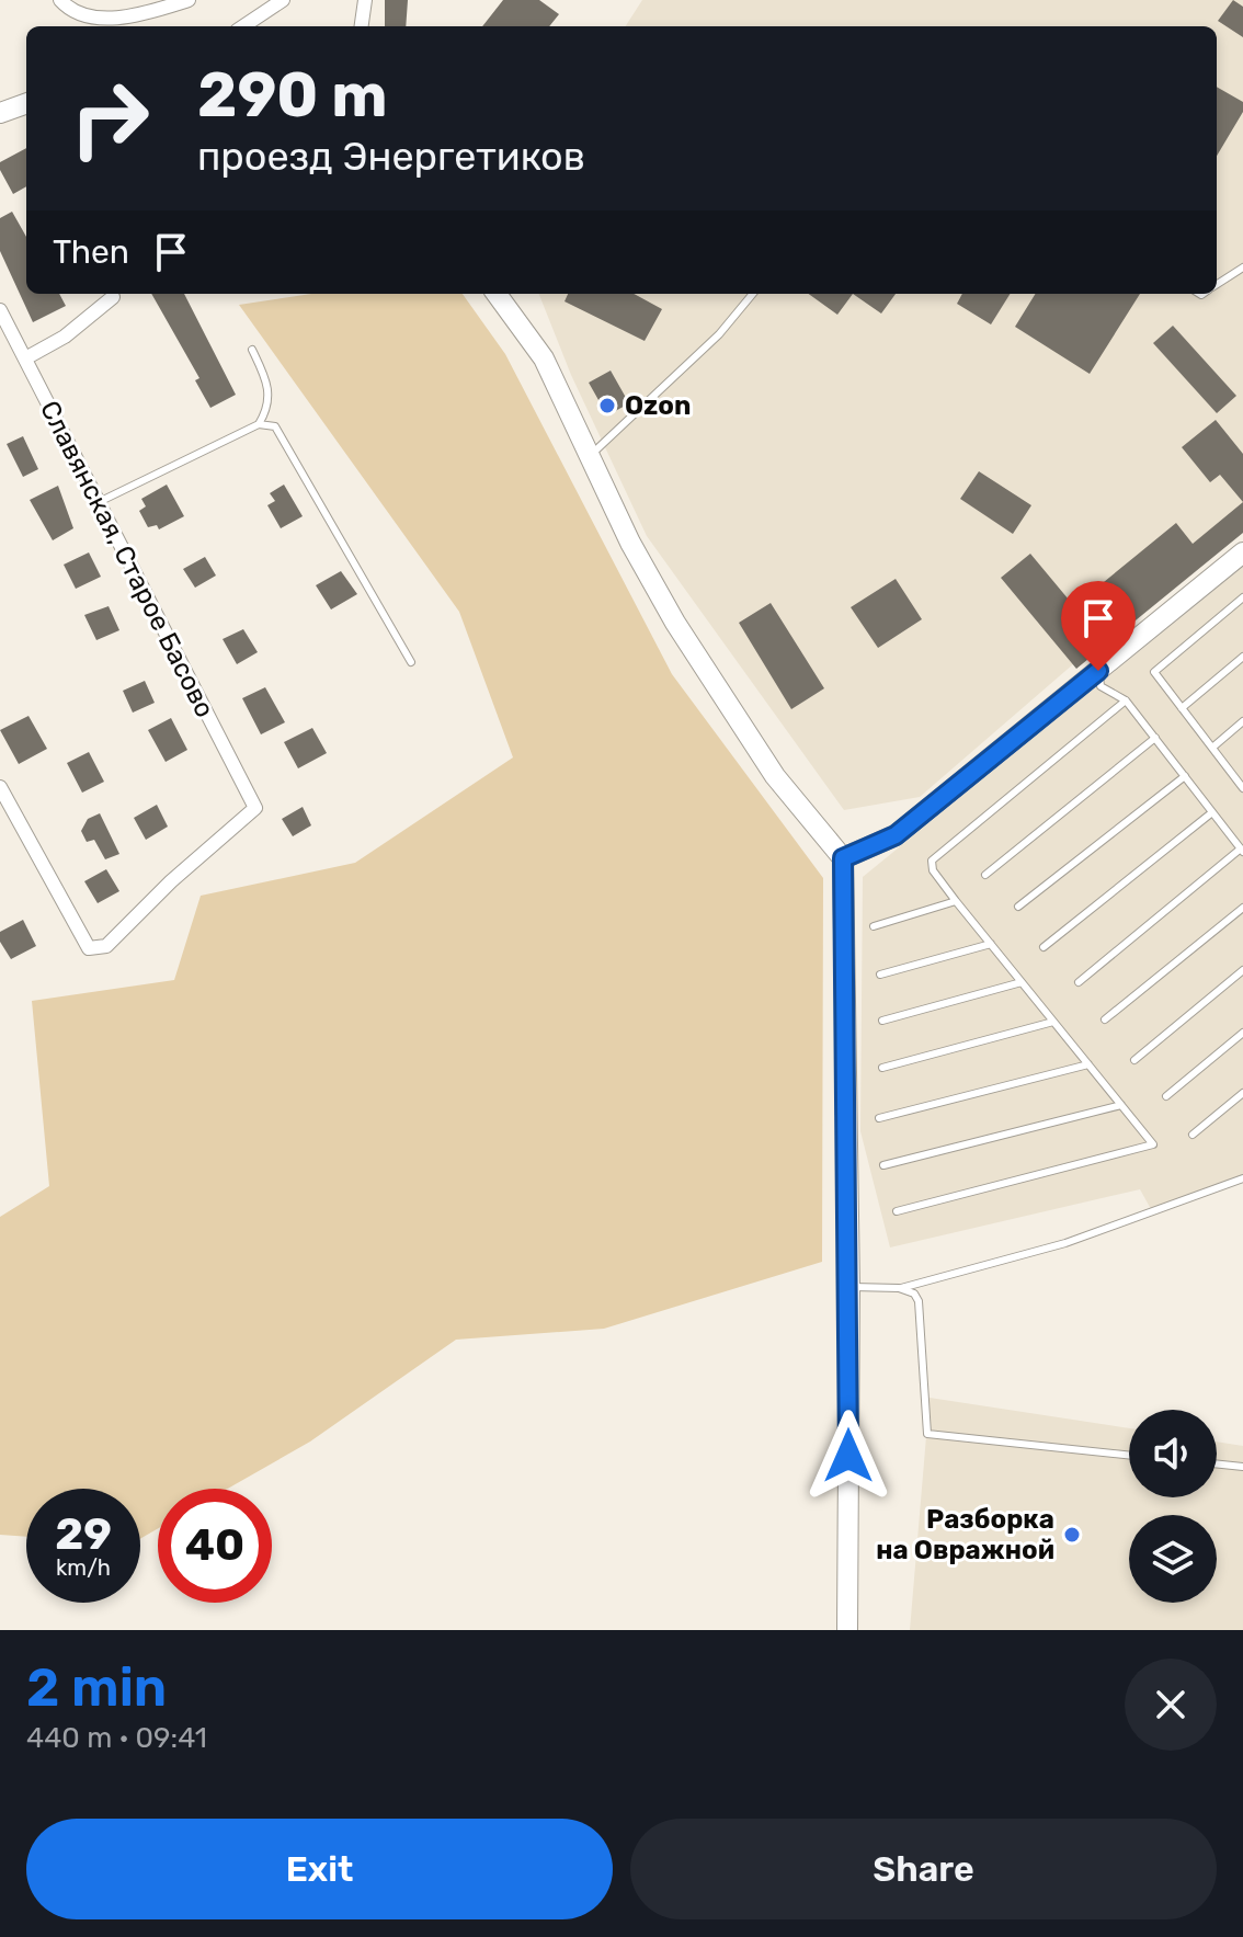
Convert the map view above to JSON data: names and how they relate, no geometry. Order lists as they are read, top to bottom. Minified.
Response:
{"streets":{"street":["Славянская, Старое Басово"]},"places":["Ozon","Разборка на Овражной"],"page":{"turn":["290 m","проезд Энергетиков"],"then":"Then","speed":"29 km/h","limit":"40","heading":["2 min","440 m · 09:41"],"buttons":["Exit","Share"]}}
